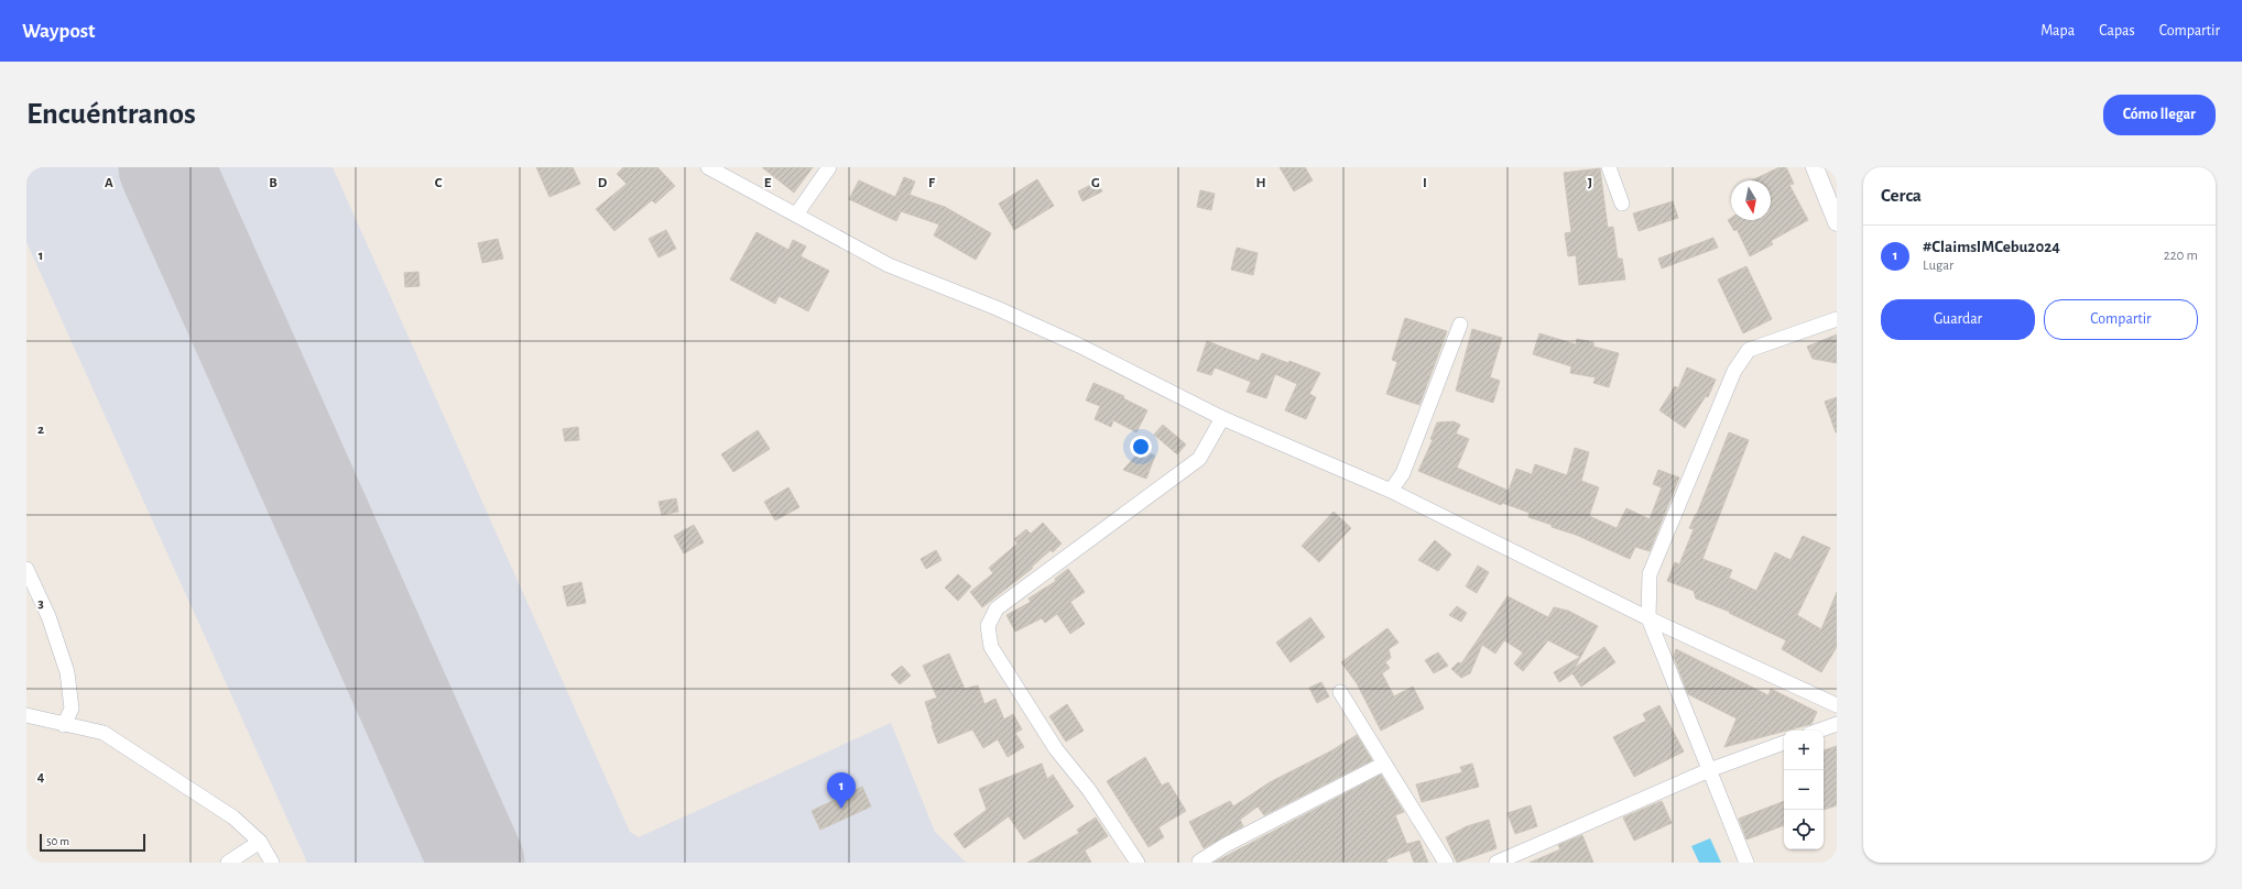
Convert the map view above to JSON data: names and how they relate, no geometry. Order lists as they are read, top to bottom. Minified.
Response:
{"scale_bar":"50 m","north":"bottom","page":{"header":"Waypost","nav":["Mapa","Capas","Compartir"],"buttons":["Cómo llegar",["Guardar","Compartir"]],"title":"Encuéntranos","heading":"Cerca","list":[{"mark":"1","name":"#ClaimsIMCebu2024","note":"Lugar","value":"220 m"}],"map_buttons":["+","−"],"pins":"1","scale":"50 m"},"grid":{"columns":["A","B","C","D","E","F","G","H","I","J"],"rows":["1","2","3","4"]}}
